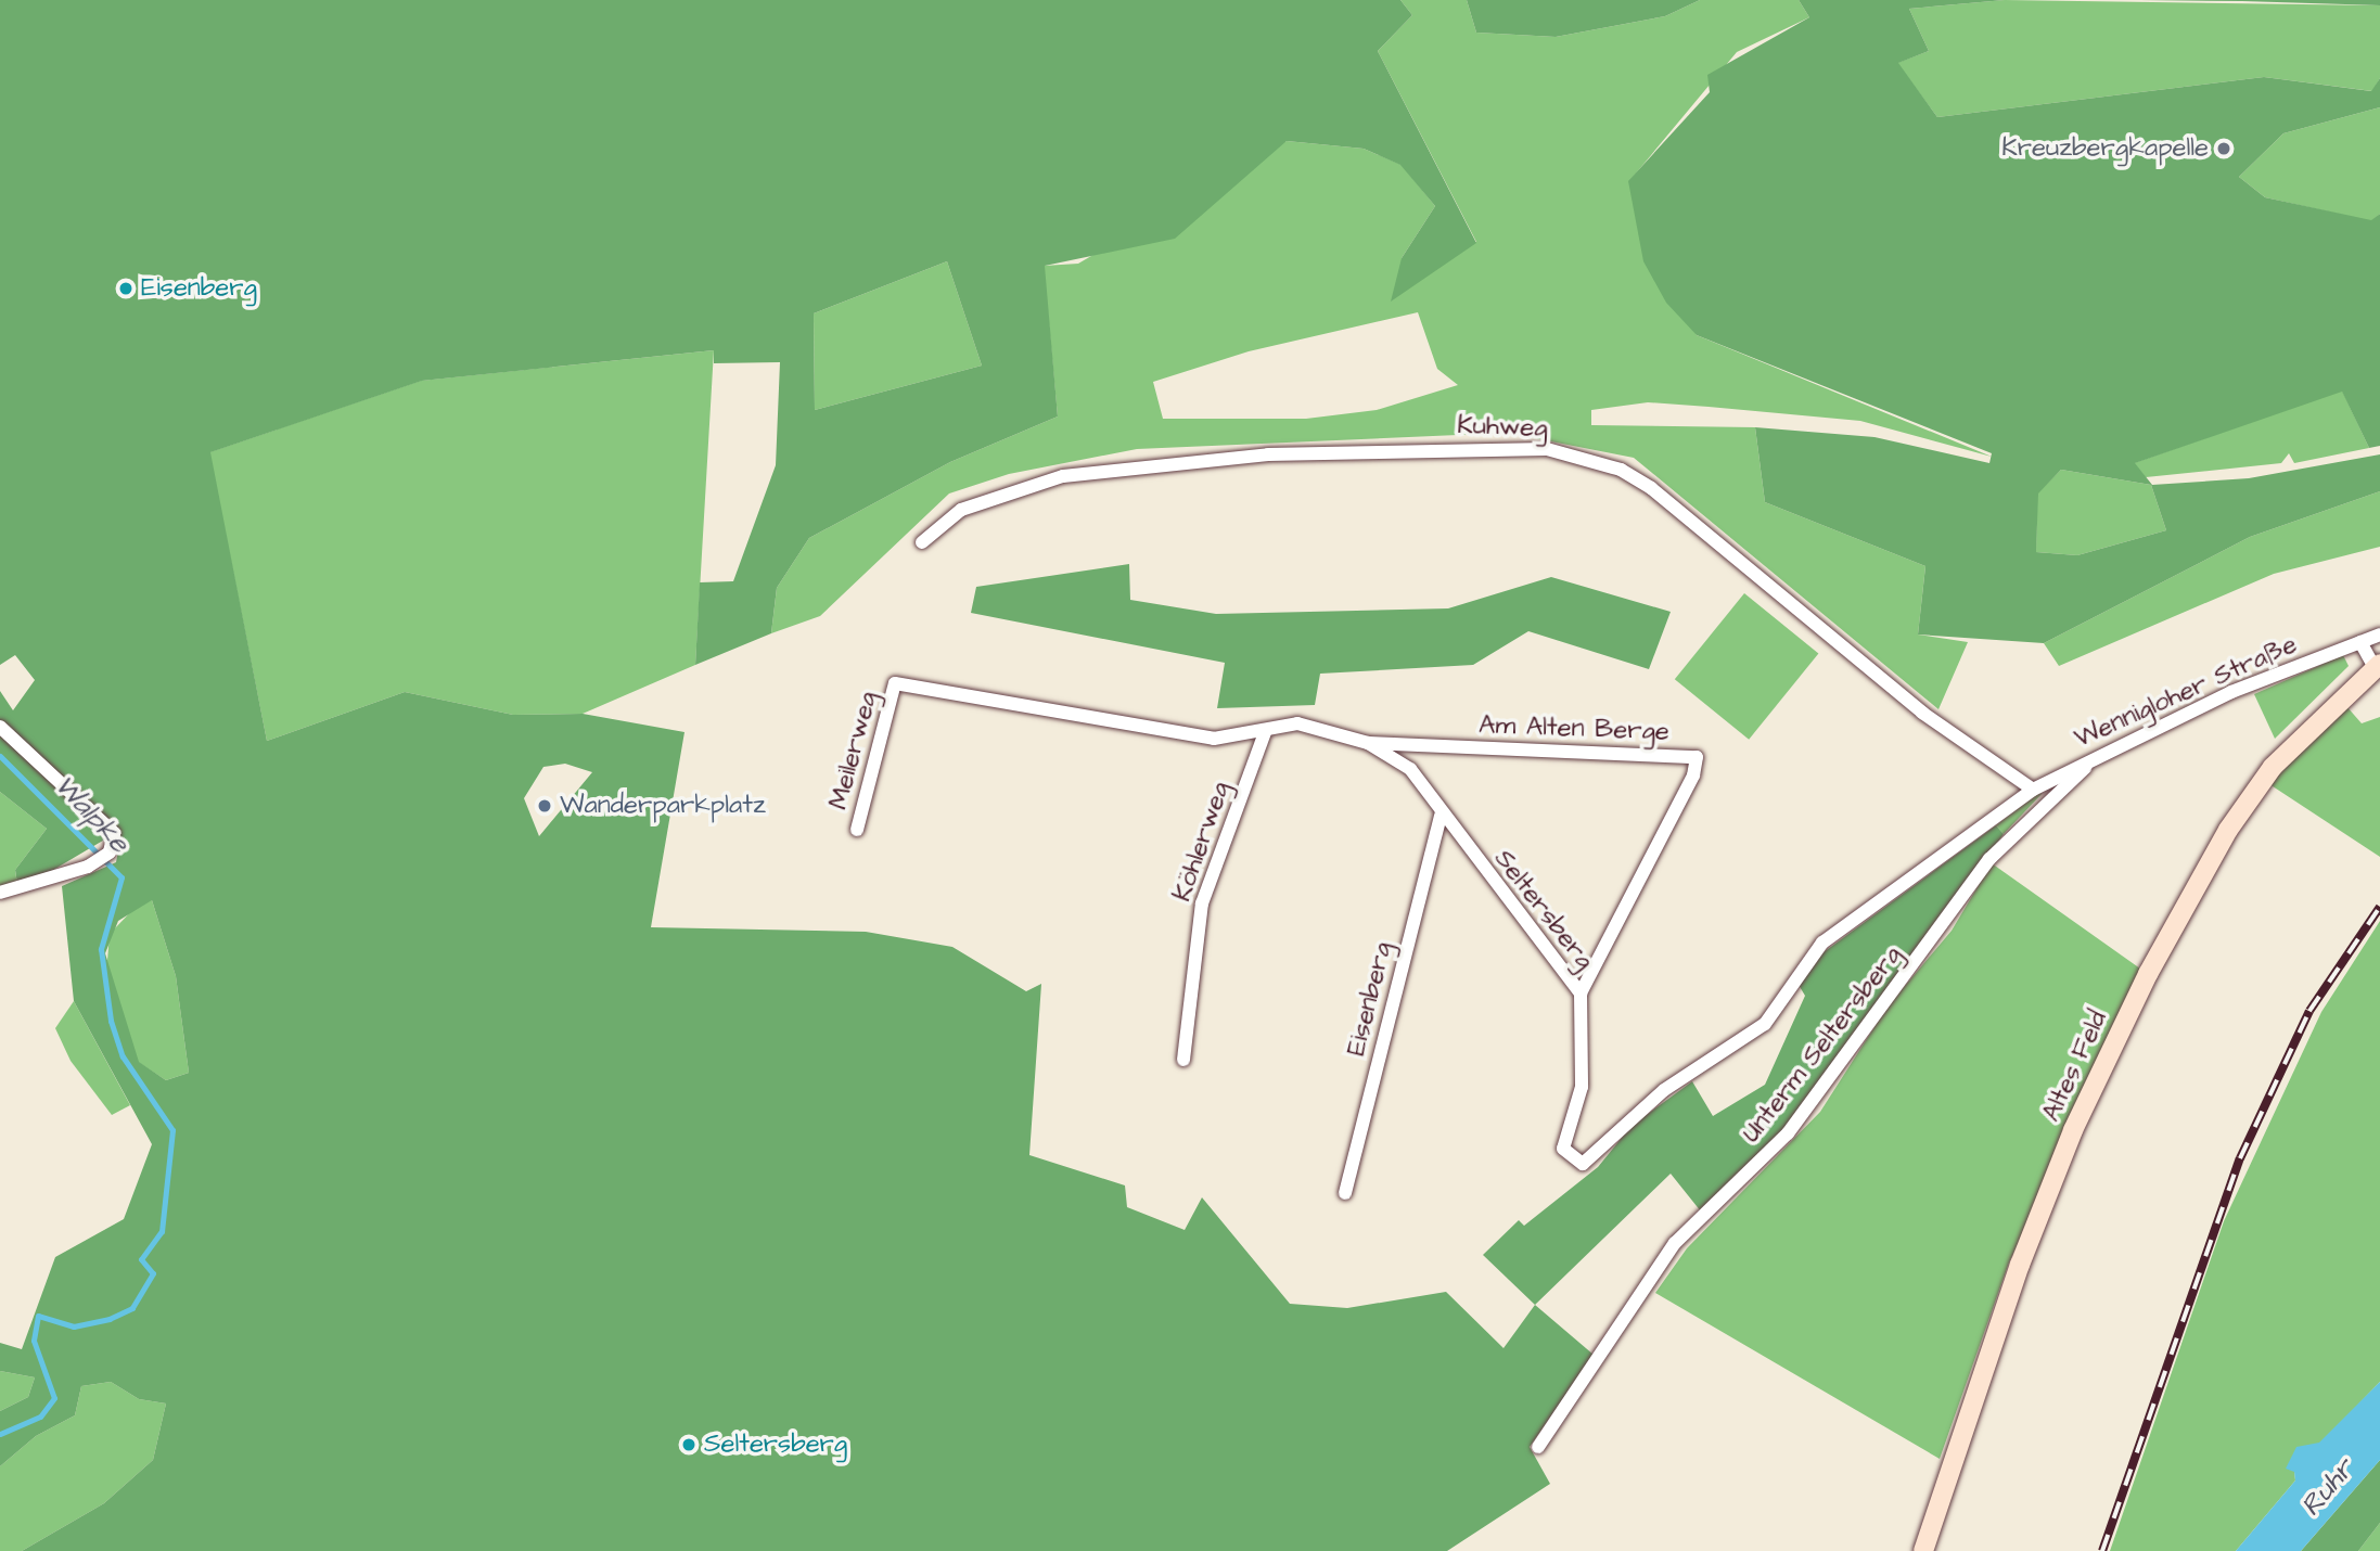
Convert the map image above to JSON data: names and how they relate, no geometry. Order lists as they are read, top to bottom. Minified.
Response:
{"streets":{"main road":["Altes Feld"],"street":["Kuhweg","Wennigloher Straße","Am Alten Berge","Meilerweg","Köhlerweg","Seltersberg","Eisenberg","Unterm Seltersberg"]},"crossings":[["Kuhweg","Wennigloher Straße"],["Kuhweg","Seltersberg"],["Wennigloher Straße","Seltersberg"],["Wennigloher Straße","Unterm Seltersberg"],["Am Alten Berge","Seltersberg"],["Meilerweg","Seltersberg"],["Köhlerweg","Seltersberg"],["Seltersberg","Eisenberg"]],"water":["Walpke","Ruhr"],"places":["Kreuzbergkapelle","Eisenberg","Wanderparkplatz","Seltersberg"]}
